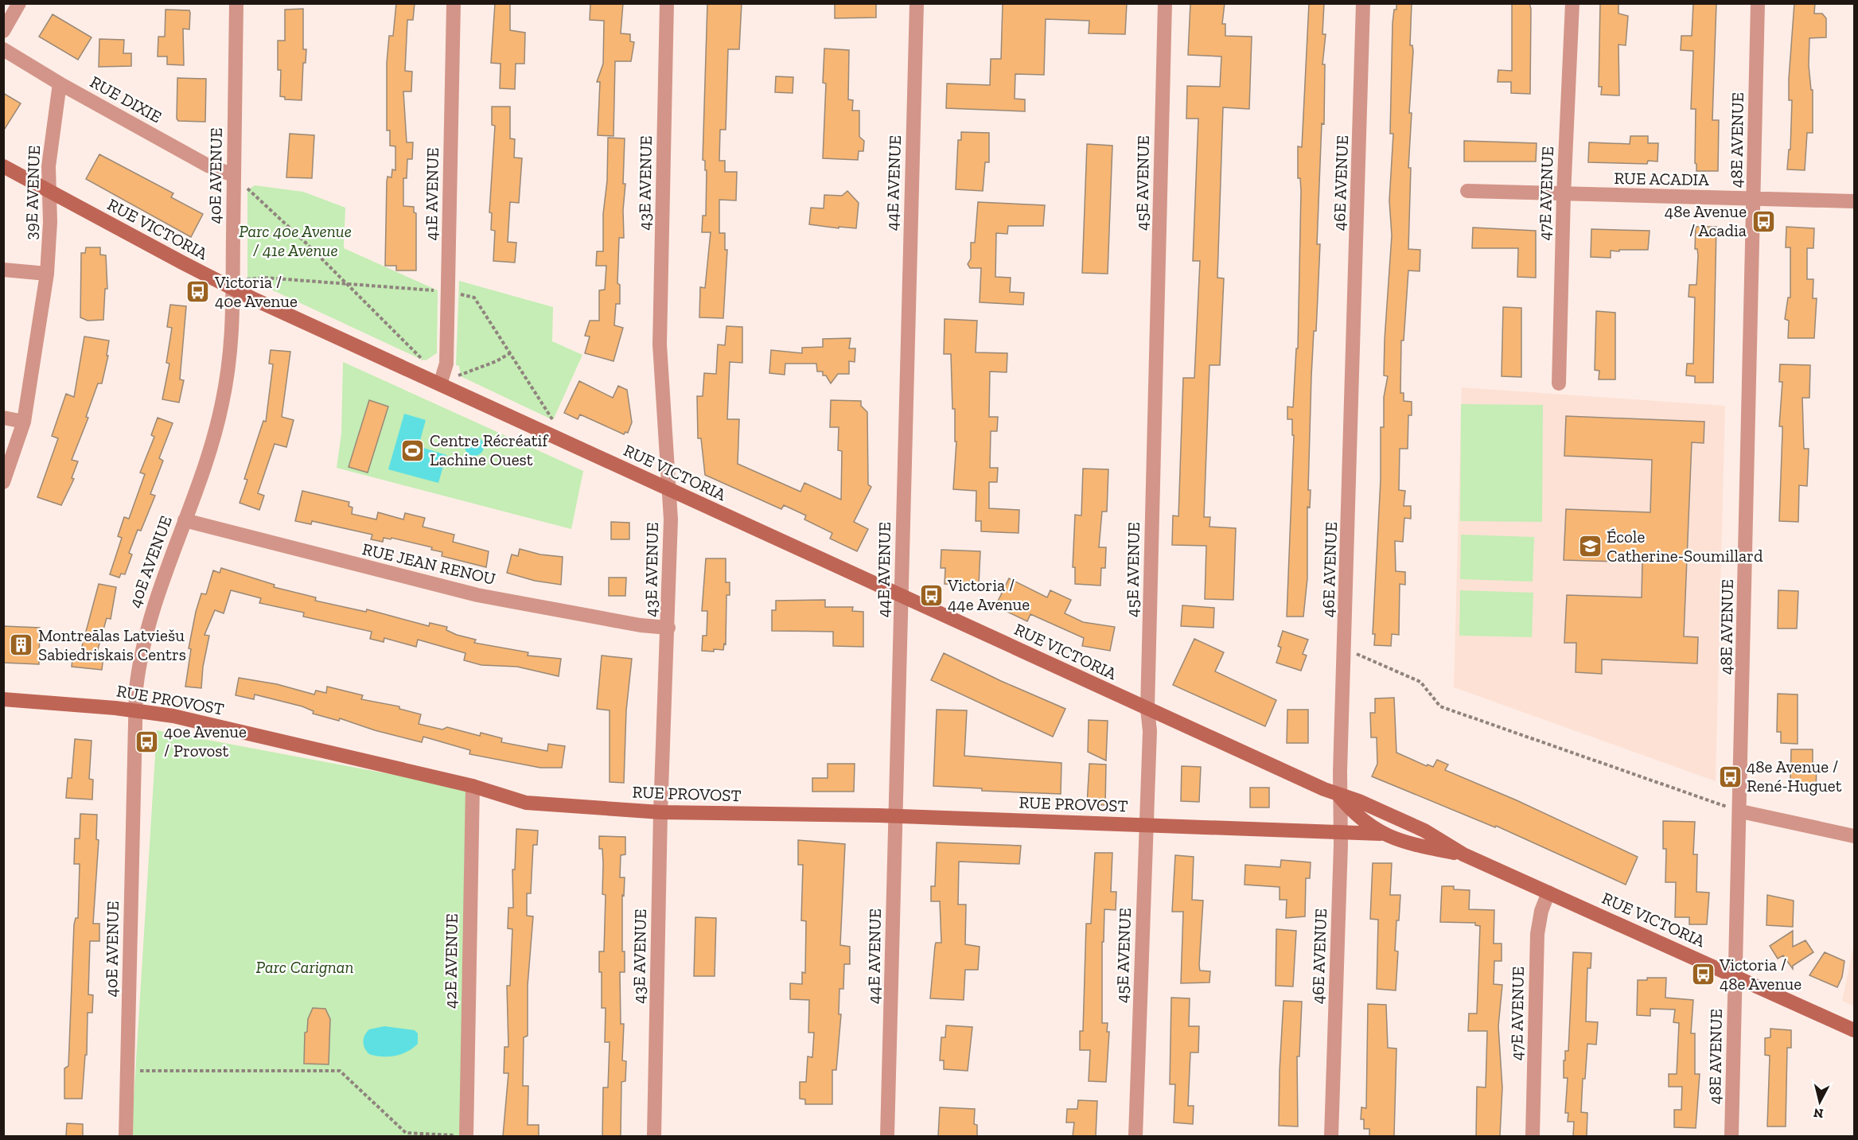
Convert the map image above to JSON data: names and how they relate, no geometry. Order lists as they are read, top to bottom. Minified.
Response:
{"streets":{"main road":["RUE VICTORIA","RUE PROVOST"],"street":["RUE DIXIE","48E AVENUE","40E AVENUE","RUE ACADIA","43E AVENUE","44E AVENUE","45E AVENUE","46E AVENUE","39E AVENUE","47E AVENUE","41E AVENUE","RUE JEAN RENOU","42E AVENUE"]},"crossings":[["RUE DIXIE","40E AVENUE"],["RUE DIXIE","39E AVENUE"],["48E AVENUE","RUE ACADIA"],["48E AVENUE","RUE VICTORIA"],["40E AVENUE","RUE VICTORIA"],["40E AVENUE","RUE JEAN RENOU"],["40E AVENUE","RUE PROVOST"],["RUE ACADIA","47E AVENUE"],["43E AVENUE","RUE VICTORIA"],["43E AVENUE","RUE JEAN RENOU"],["43E AVENUE","RUE PROVOST"],["44E AVENUE","RUE VICTORIA"],["44E AVENUE","RUE PROVOST"],["45E AVENUE","RUE VICTORIA"],["45E AVENUE","RUE PROVOST"],["46E AVENUE","RUE VICTORIA"],["46E AVENUE","RUE PROVOST"],["39E AVENUE","RUE VICTORIA"],["47E AVENUE","RUE VICTORIA"],["41E AVENUE","RUE VICTORIA"],["RUE VICTORIA","RUE PROVOST"],["RUE PROVOST","42E AVENUE"]],"parks":["Parc 40e Avenue / 41e Avenue","Parc Carignan"],"places":{"bus stop":["48e Avenue / Acadia","Victoria / 40e Avenue","Victoria / 44e Avenue","40e Avenue / Provost","48e Avenue / René-Huguet","Victoria / 48e Avenue"],"sports":["Centre Récréatif Lachine Ouest"],"school or university":["École Catherine-Soumillard"],"building":["Montreālas Latviešu Sabiedriskais Centrs"]},"north":"bottom"}
